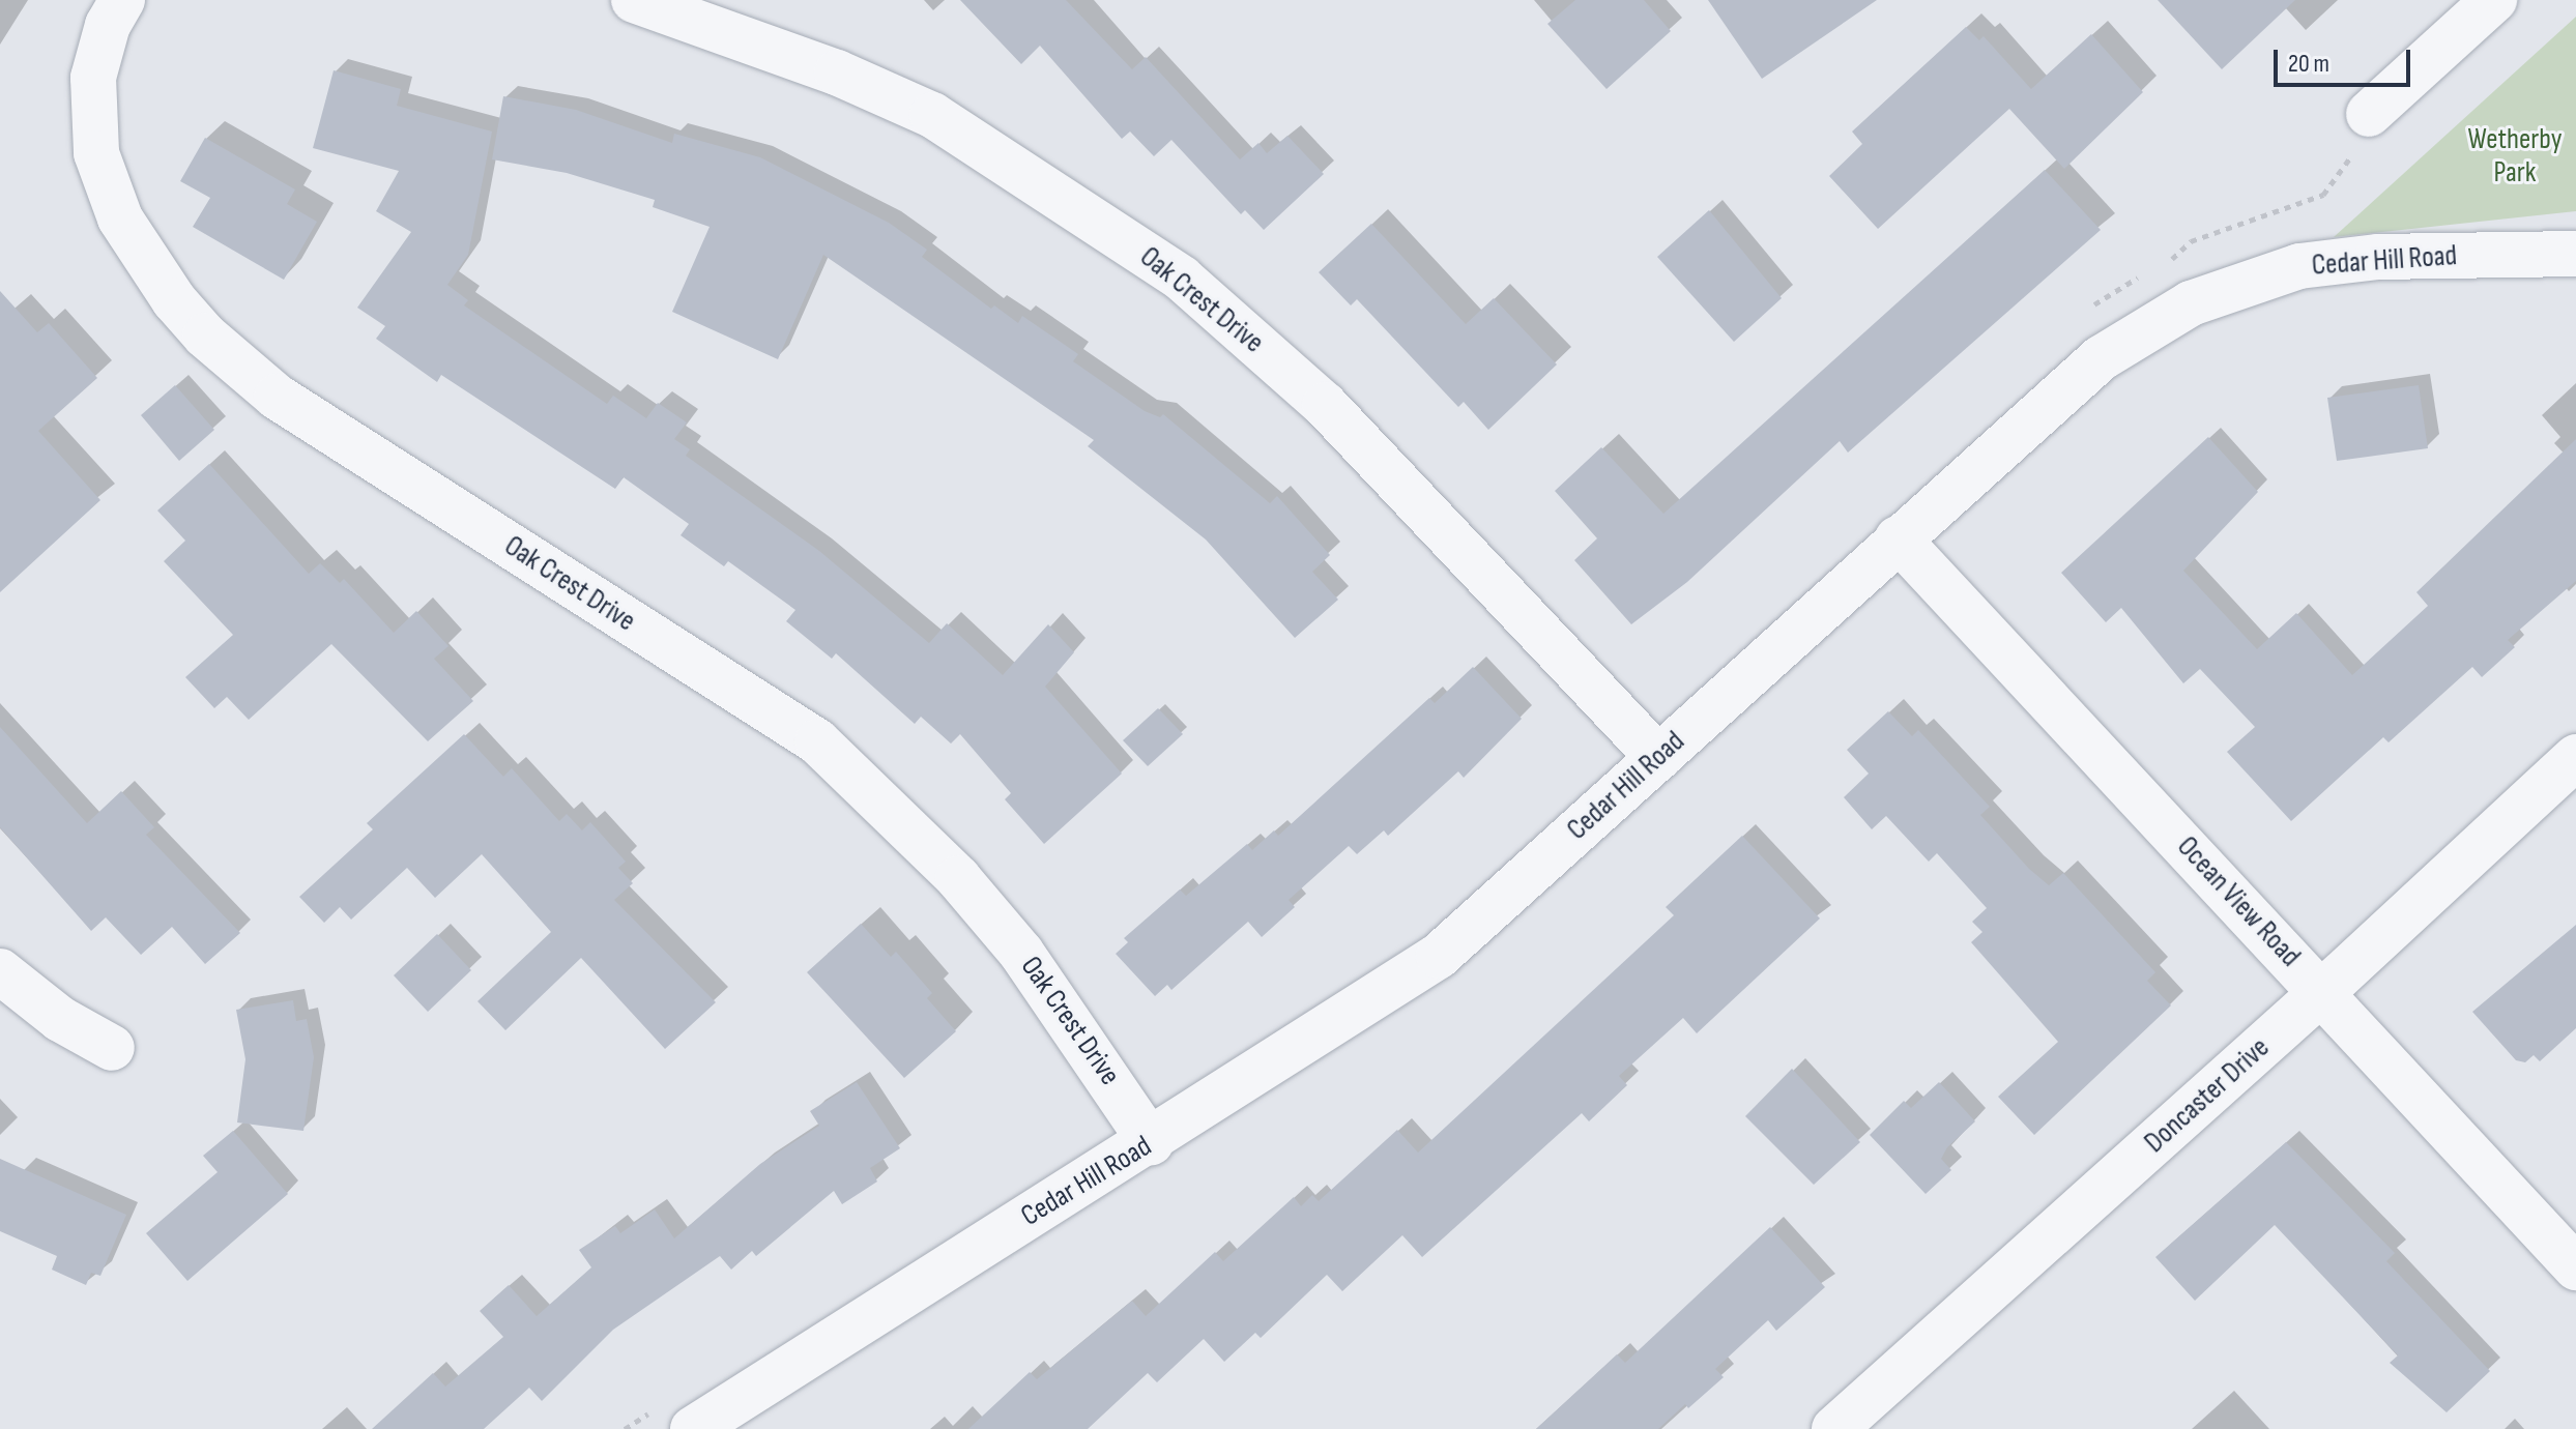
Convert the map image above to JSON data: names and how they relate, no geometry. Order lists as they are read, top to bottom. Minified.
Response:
{"streets":{"street":["Cedar Hill Road","Oak Crest Drive","Ocean View Road","Doncaster Drive"]},"crossings":[["Cedar Hill Road","Oak Crest Drive"],["Cedar Hill Road","Ocean View Road"],["Ocean View Road","Doncaster Drive"]],"parks":["Wetherby Park"],"scale_bar":"20 m"}
